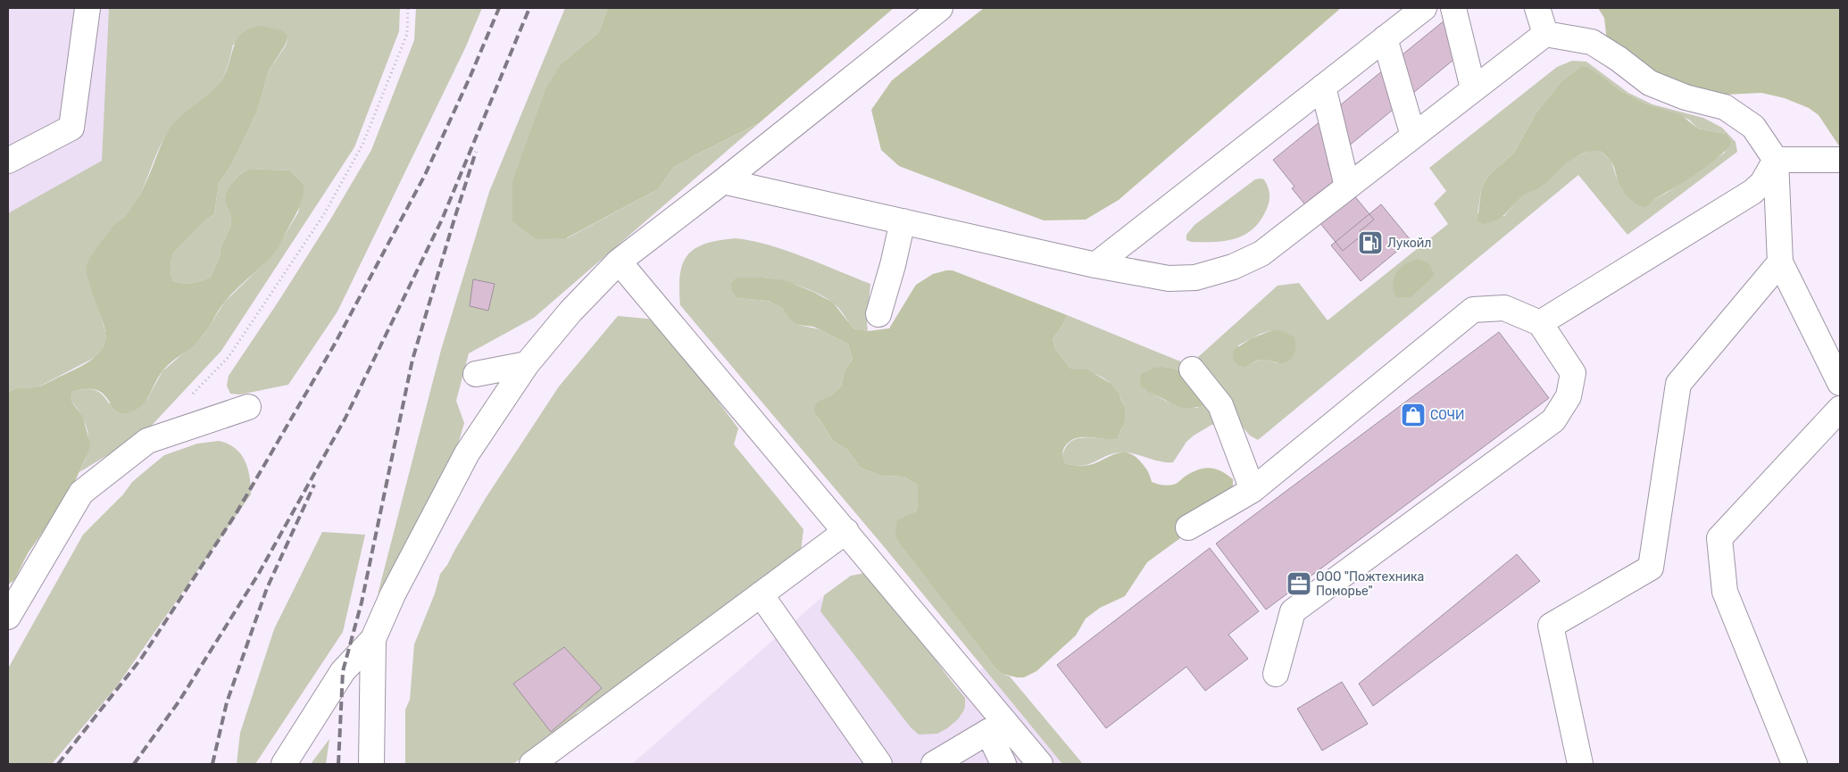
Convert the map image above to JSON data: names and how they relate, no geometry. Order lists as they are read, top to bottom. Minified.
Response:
{"places":{"fuel station":["Лукойл"],"shop":["СОЧИ"],"office":["ООО \"Пожтехника Поморье\""]}}
